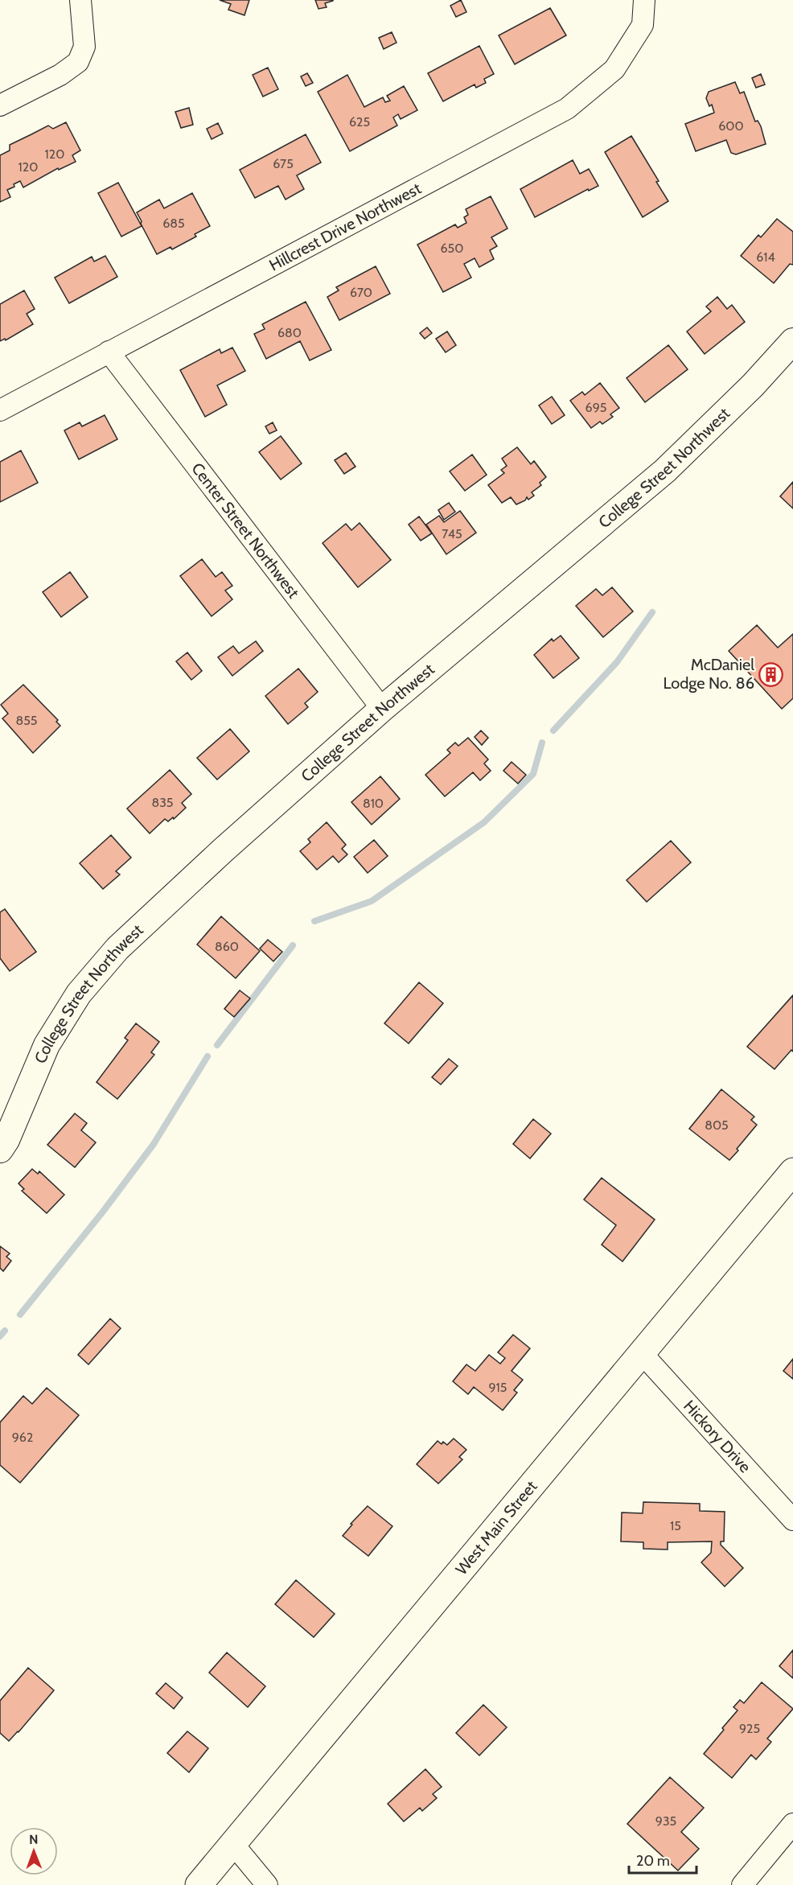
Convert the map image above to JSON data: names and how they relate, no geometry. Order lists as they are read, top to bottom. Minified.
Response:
{"streets":{"main road":["West Main Street"],"street":["Hillcrest Drive Northwest","College Street Northwest","Center Street Northwest","Hickory Drive"]},"crossings":[["Hillcrest Drive Northwest","Center Street Northwest"],["College Street Northwest","Center Street Northwest"],["Hickory Drive","West Main Street"]],"places":{"building":["McDaniel Lodge No. 86"]},"house_numbers":["625","600","120","675","120","685","650","614","670","680","695","745","855","835","810","860","805","915","962","15","925","935"],"scale_bar":"20 m","north":"top"}
